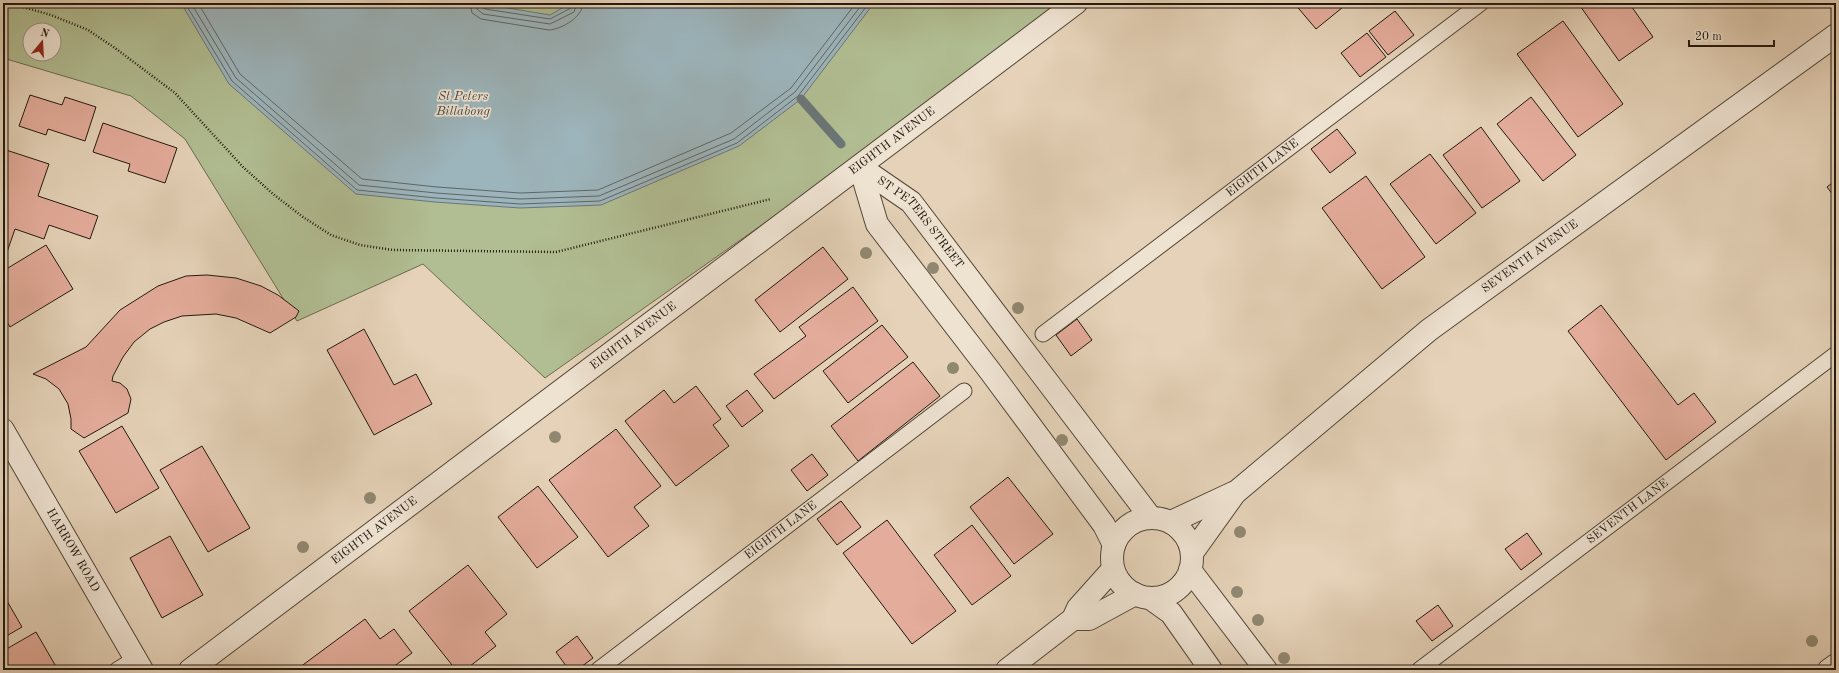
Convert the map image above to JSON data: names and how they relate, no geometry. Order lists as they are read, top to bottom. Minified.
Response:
{"streets":{"street":["EIGHTH AVENUE","ST PETERS STREET","SEVENTH AVENUE","HARROW ROAD"],"lane":["EIGHTH LANE","SEVENTH LANE"]},"crossings":[["EIGHTH AVENUE","ST PETERS STREET"],["ST PETERS STREET","SEVENTH AVENUE"]],"water":["St Peters Billabong"],"scale_bar":"20 m","north":"top"}
